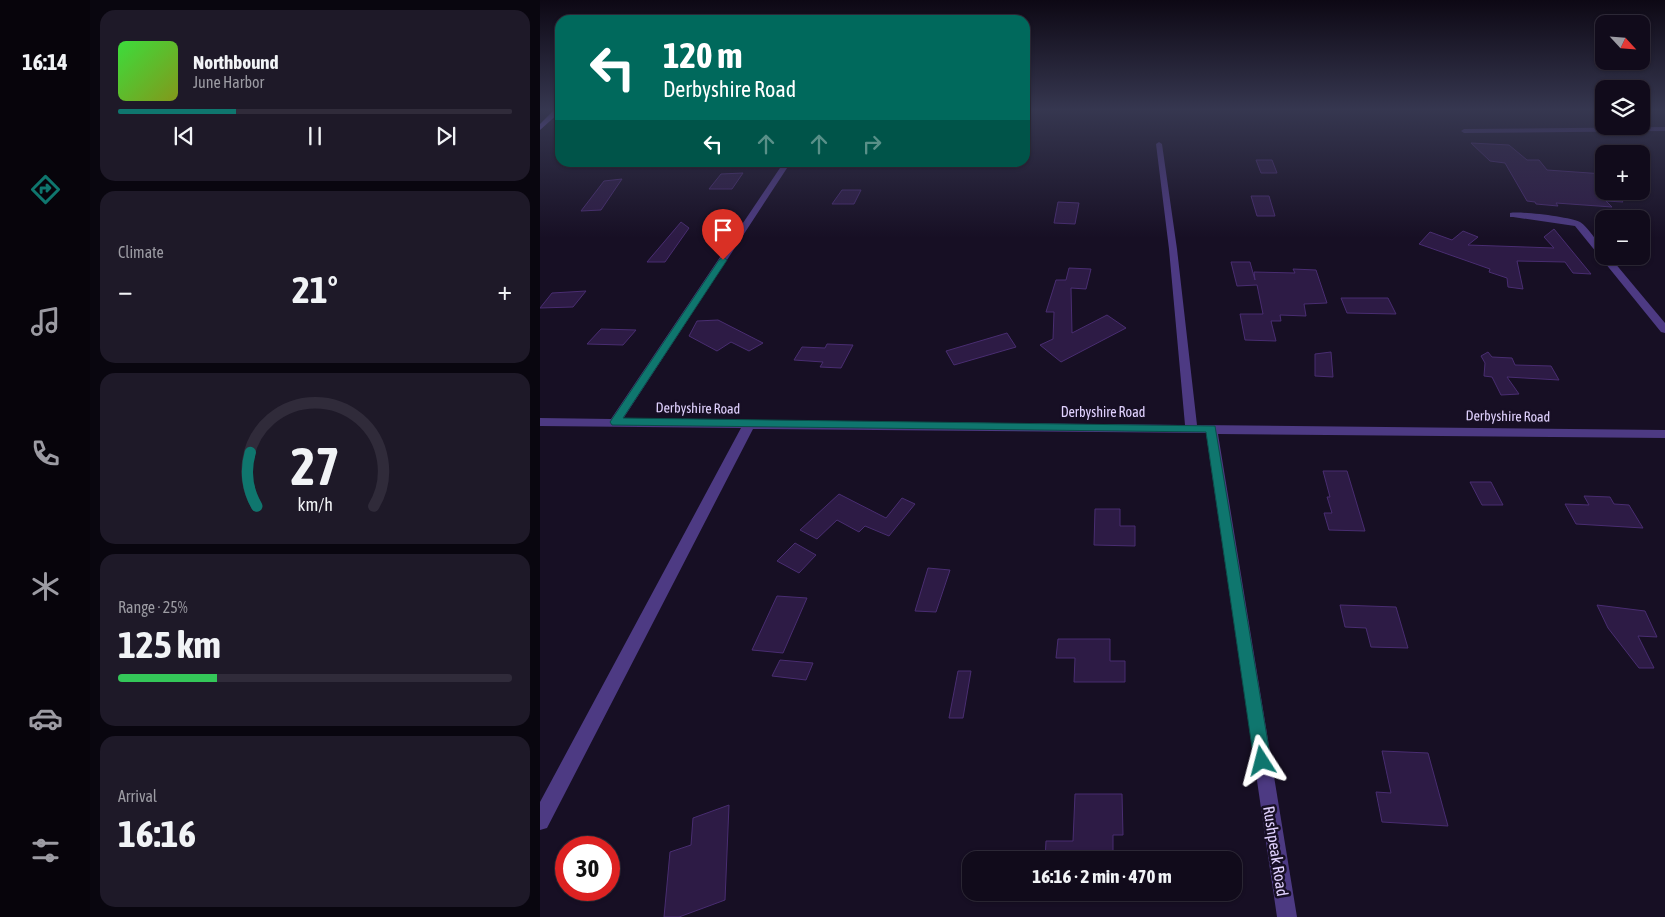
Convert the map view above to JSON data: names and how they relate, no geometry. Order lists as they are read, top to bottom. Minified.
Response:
{"streets":{"street":["Derbyshire Road","Rushpeak Road"]},"crossings":[["Derbyshire Road","Rushpeak Road"]],"north":"bottom right","page":{"tabs":"16:14","map_buttons":["+","−"],"turn":["120 m","Derbyshire Road"],"song":["Northbound","June Harbor"],"tile":["Climate",["Range · 25%","125 km"],["Arrival","16:16"]],"heat":["−","21°","+"],"limit":"30","trip":"16:16 · 2 min · 470 m","gauge":["27","km/h"]}}
